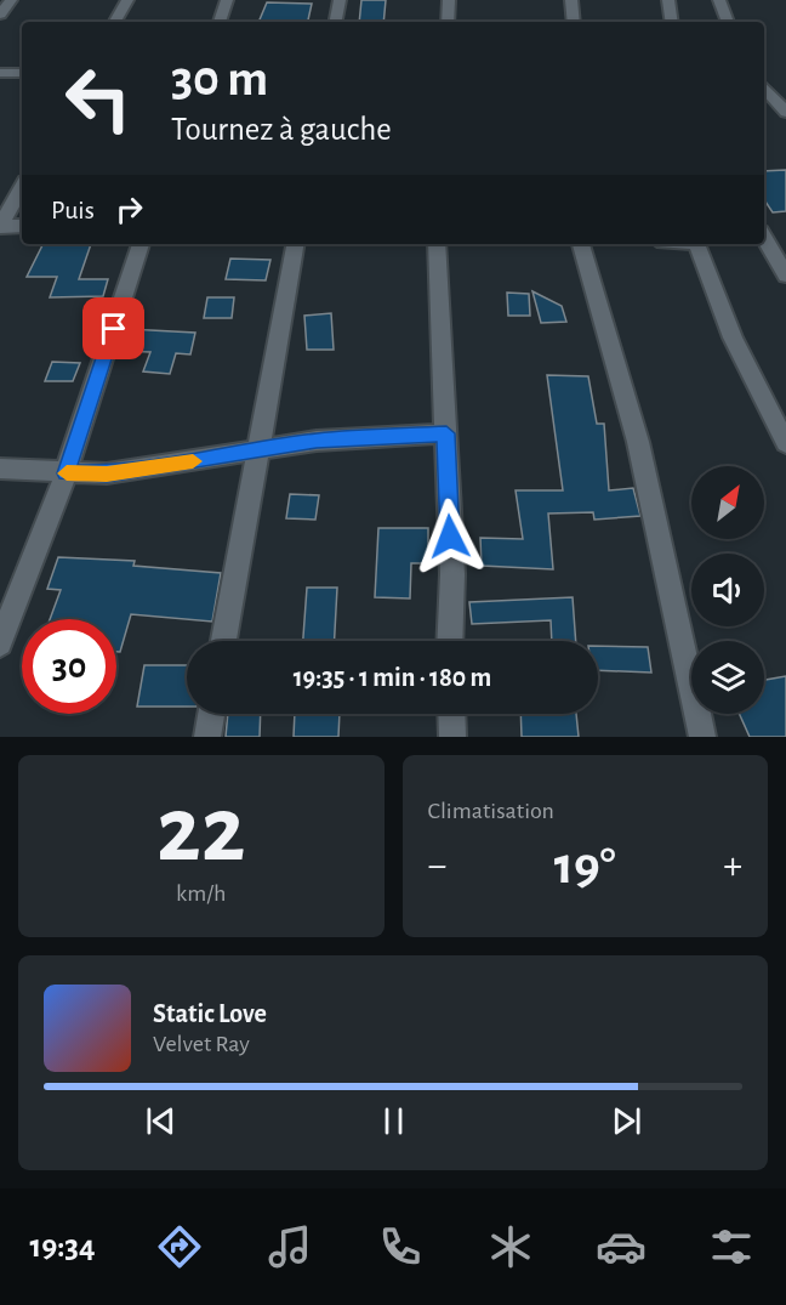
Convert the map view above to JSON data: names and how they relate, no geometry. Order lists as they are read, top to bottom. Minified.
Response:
{"north":"top right","page":{"turn":["30 m","Tournez à gauche"],"then":"Puis","limit":"30","trip":"19:35 · 1 min · 180 m","tile":[["22","km/h"],"Climatisation"],"heat":["−","19°","+"],"song":["Static Love","Velvet Ray"],"tabs":"19:34"}}
